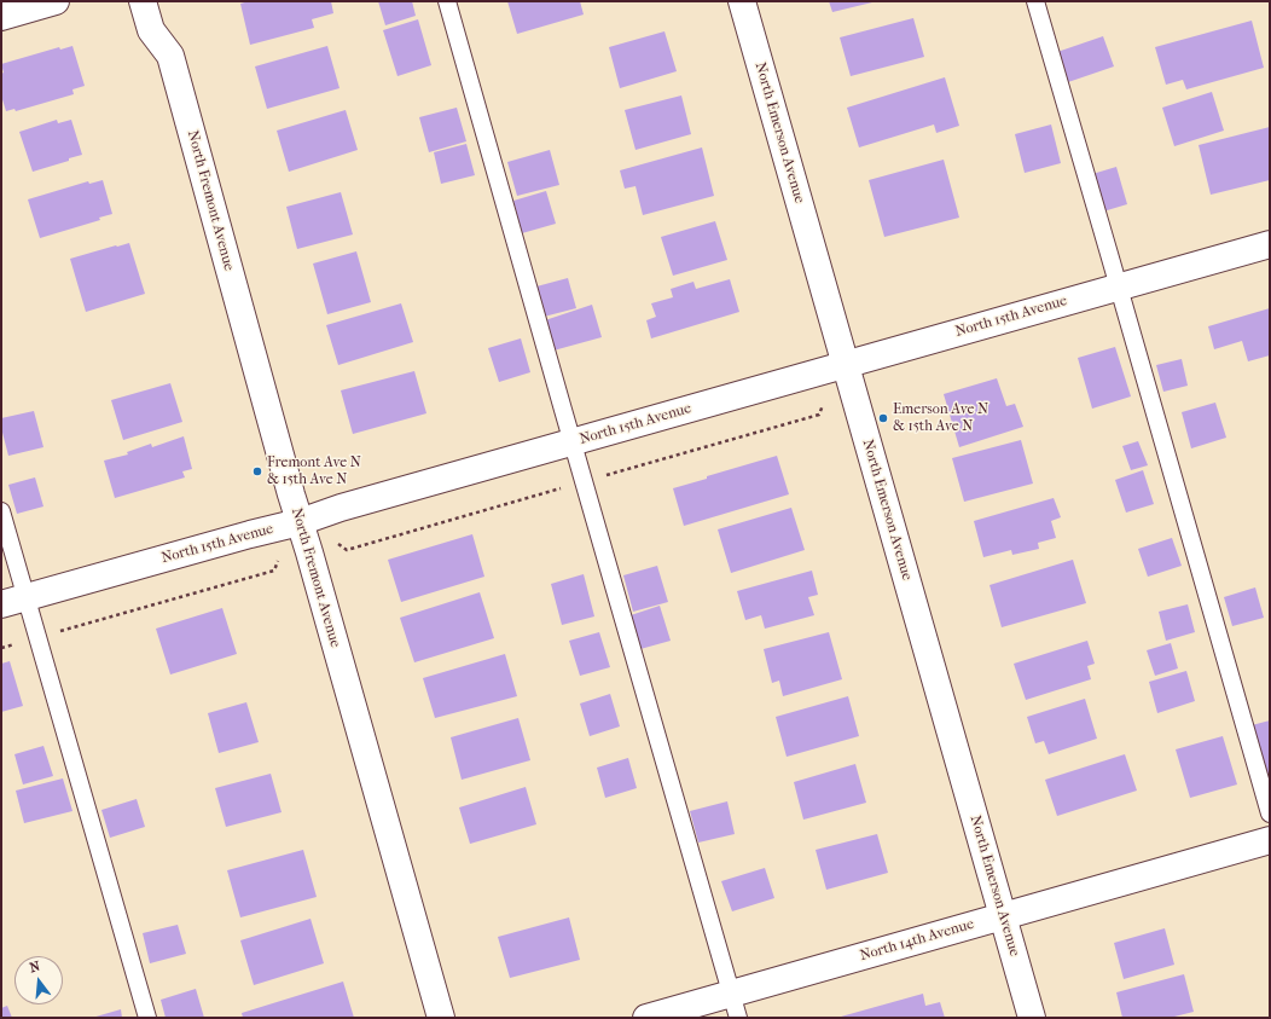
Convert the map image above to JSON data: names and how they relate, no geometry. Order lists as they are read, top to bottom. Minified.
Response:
{"streets":{"street":["North Emerson Avenue","North Fremont Avenue","North 15th Avenue","North 14th Avenue"]},"crossings":[["North Emerson Avenue","North 15th Avenue"],["North Emerson Avenue","North 14th Avenue"],["North Fremont Avenue","North 15th Avenue"]],"places":["Emerson Ave N & 15th Ave N","Fremont Ave N & 15th Ave N"],"north":"top"}
